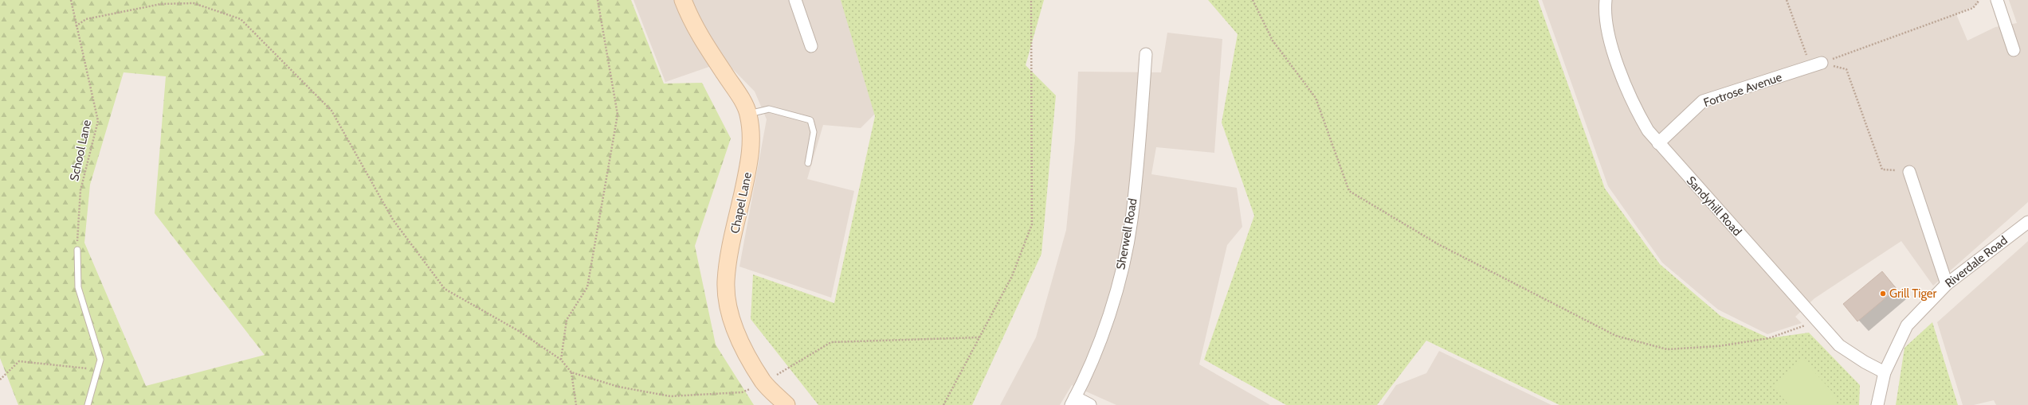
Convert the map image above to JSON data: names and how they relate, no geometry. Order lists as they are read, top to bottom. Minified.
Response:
{"streets":{"street":["Fortrose Avenue","Chapel Lane","Sandyhill Road","Sherwell Road","Riverdale Road"],"path":["School Lane"]},"crossings":[["Fortrose Avenue","Sandyhill Road"],["Sandyhill Road","Riverdale Road"]],"places":["Grill Tiger"]}
